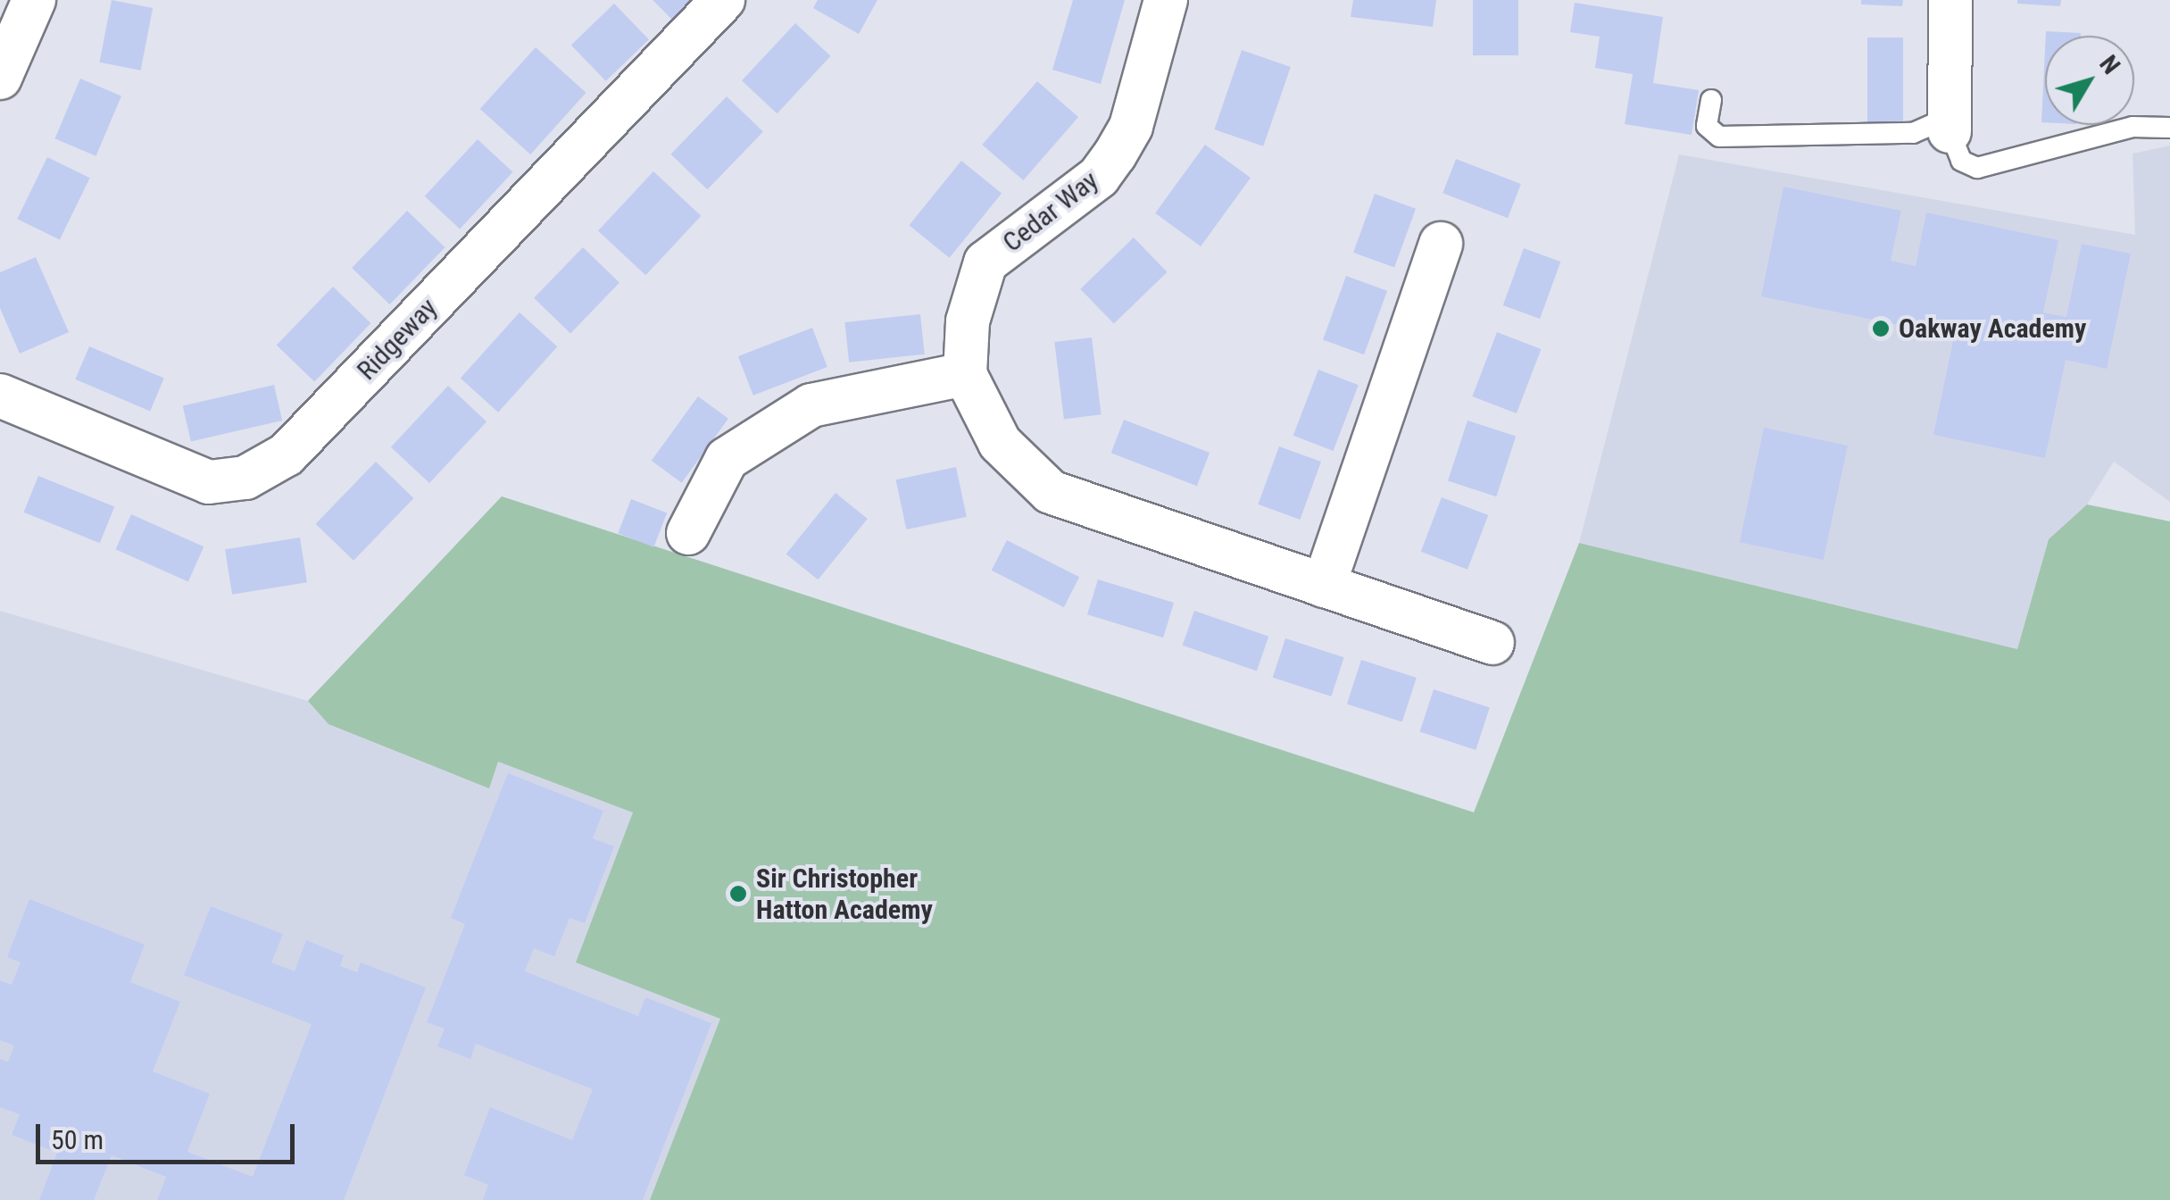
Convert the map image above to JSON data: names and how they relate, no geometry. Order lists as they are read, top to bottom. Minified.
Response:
{"streets":{"street":["Cedar Way","Ridgeway"]},"places":["Oakway Academy","Sir Christopher Hatton Academy"],"scale_bar":"50 m","north":"top right"}
